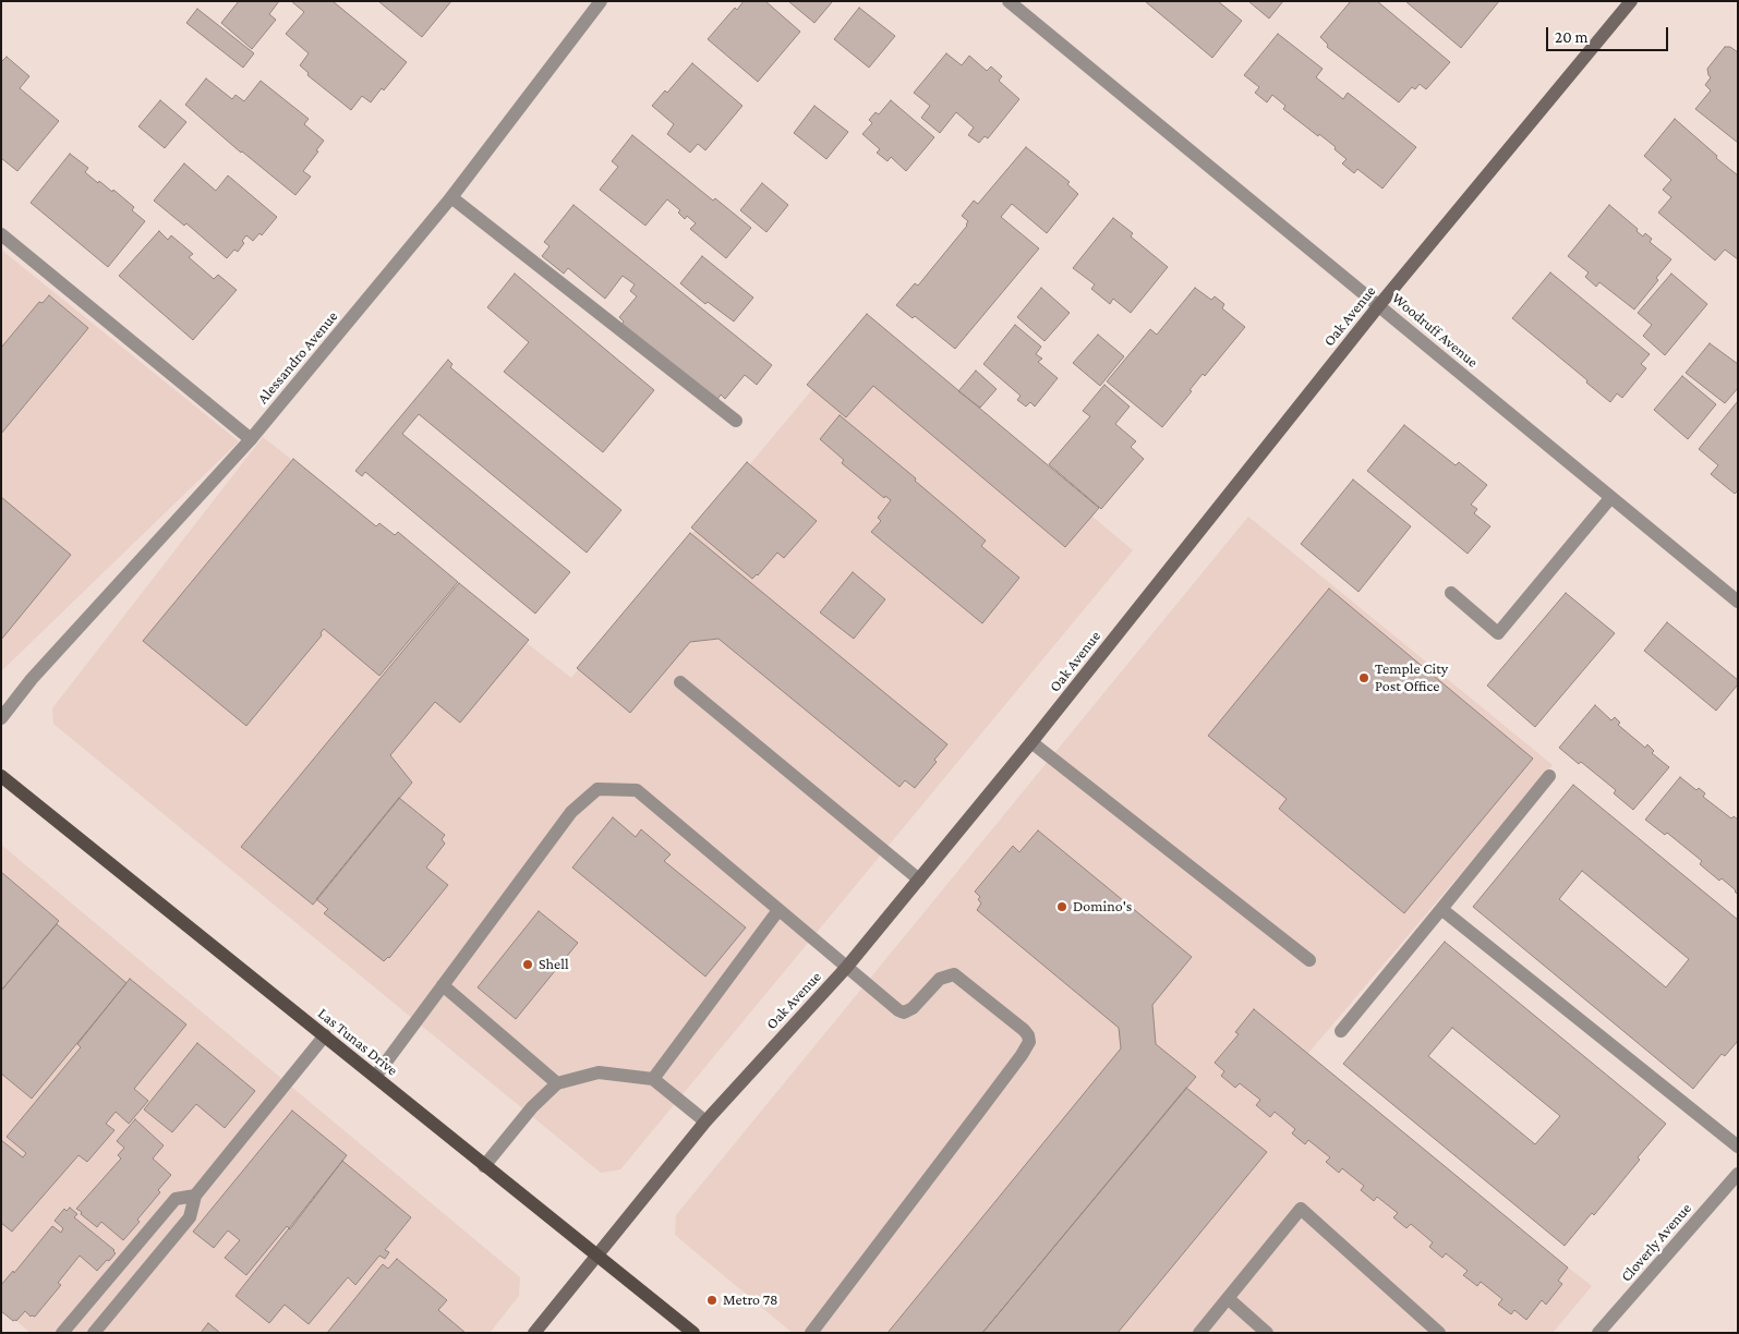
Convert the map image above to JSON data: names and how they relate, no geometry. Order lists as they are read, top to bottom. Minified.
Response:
{"streets":{"main road":["Las Tunas Drive"],"street":["Oak Avenue","Woodruff Avenue","Alessandro Avenue","Cloverly Avenue"]},"crossings":[["Oak Avenue","Woodruff Avenue"],["Oak Avenue","Las Tunas Drive"]],"places":["Temple City Post Office","Domino's","Shell","Metro 78"],"scale_bar":"20 m"}
